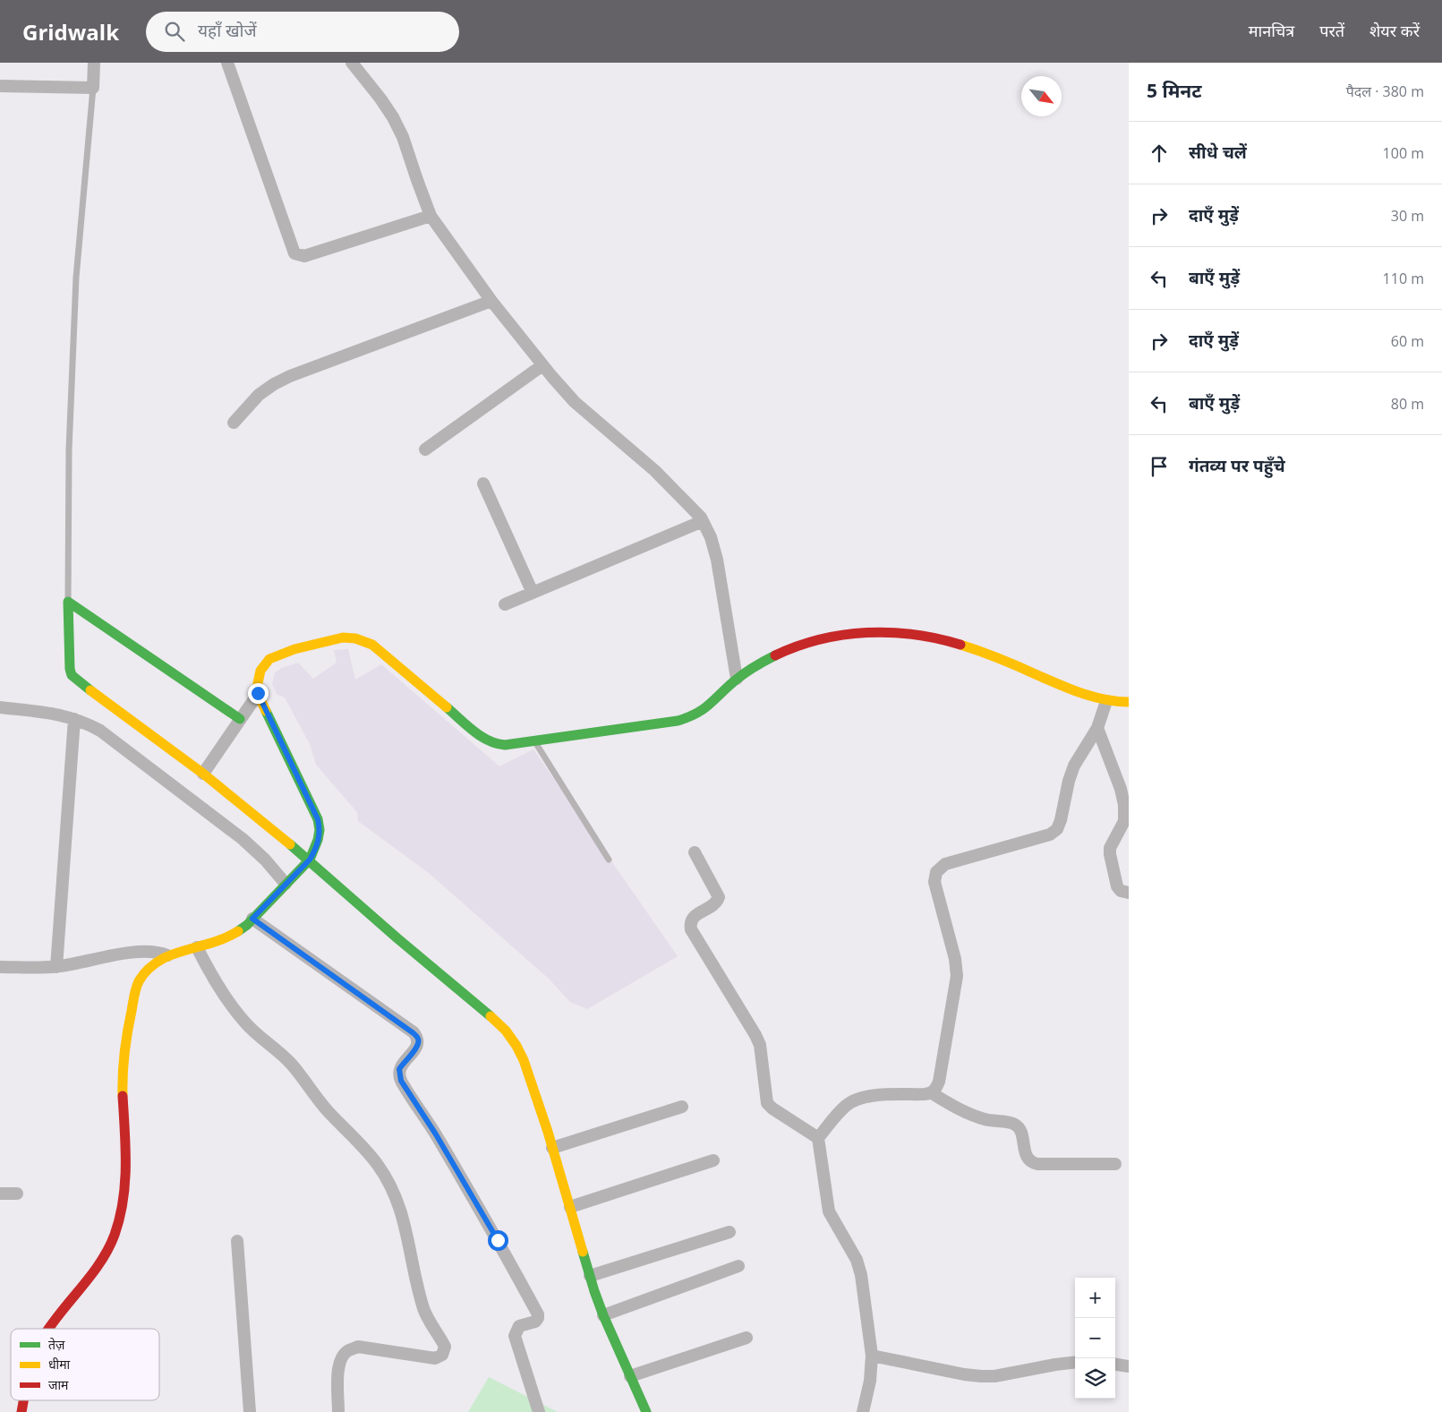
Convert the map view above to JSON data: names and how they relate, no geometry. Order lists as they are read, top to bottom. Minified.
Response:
{"legend":["तेज़","धीमा","जाम"],"north":"bottom right","page":{"header":"Gridwalk","search":"यहाँ खोजें","nav":["मानचित्र","परतें","शेयर करें"],"heading":["5 मिनट","पैदल · 380 m"],"list":[["सीधे चलें","100 m"],["दाएँ मुड़ें","30 m"],["बाएँ मुड़ें","110 m"],["दाएँ मुड़ें","60 m"],["बाएँ मुड़ें","80 m"],"गंतव्य पर पहुँचे"],"map_buttons":["+","−"]}}
